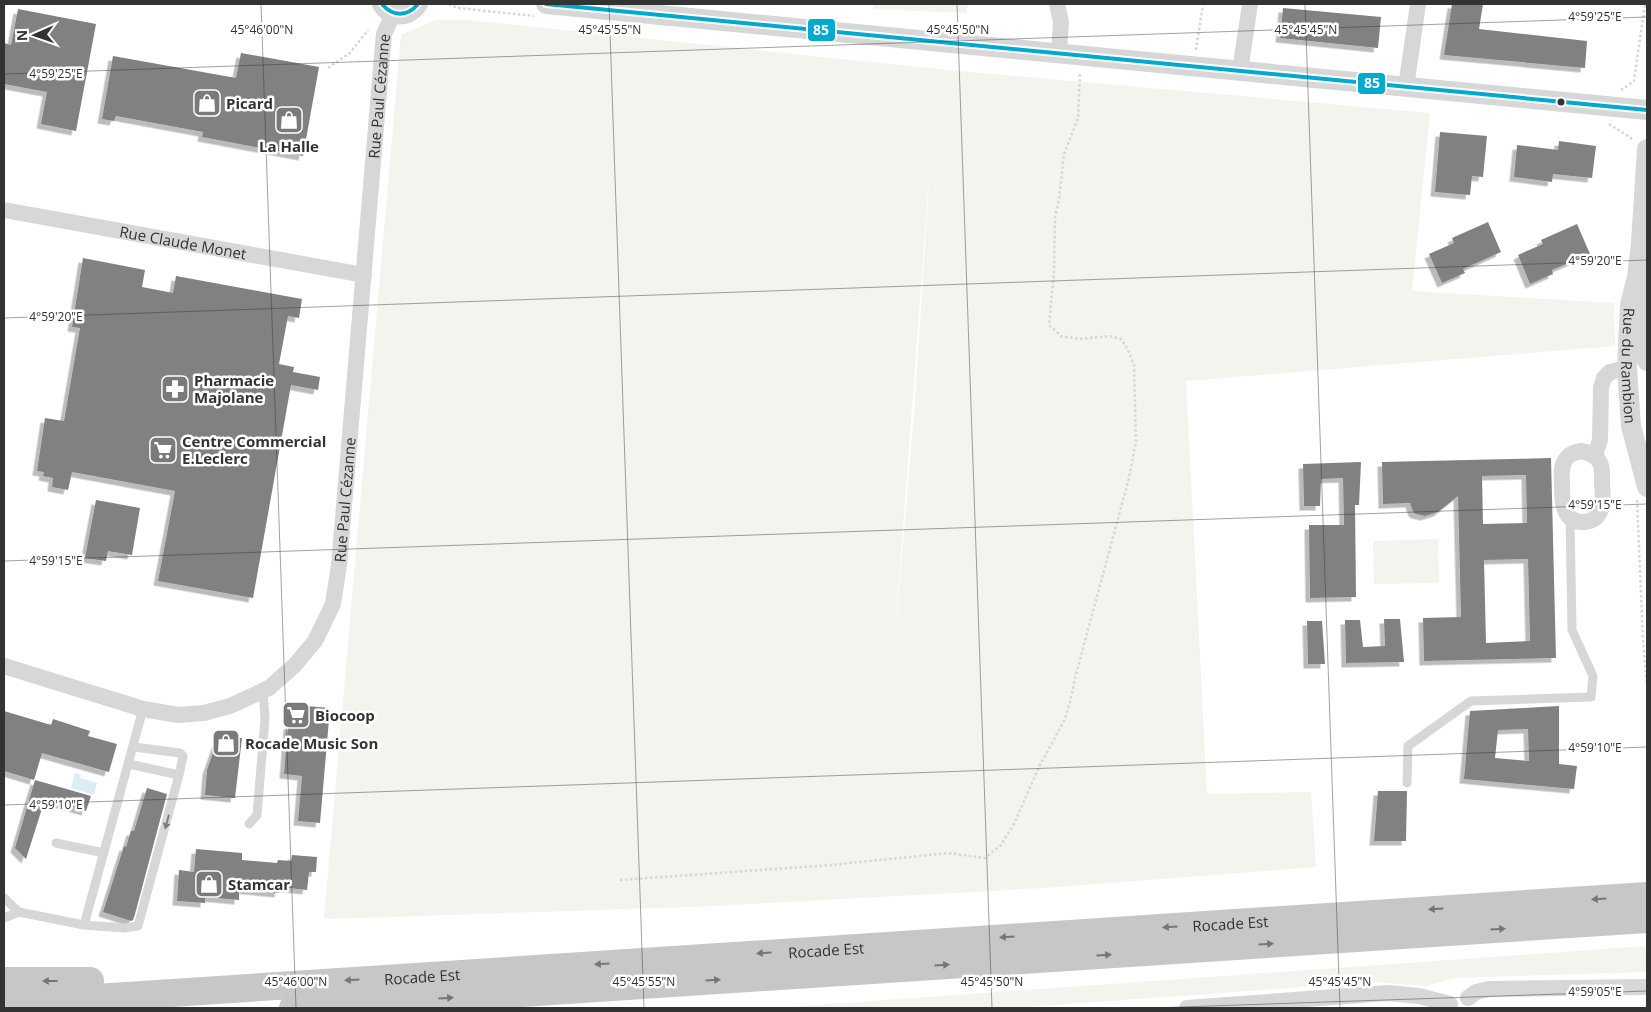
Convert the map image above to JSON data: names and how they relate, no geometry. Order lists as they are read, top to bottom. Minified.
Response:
{"streets":{"highway":["Rocade Est"],"street":["Rue Paul Cézanne","Rue Claude Monet","Rue du Rambion"]},"crossings":[["Rue Paul Cézanne","Rue Claude Monet"]],"places":{"shop":["Picard","La Halle","Rocade Music Son","Stamcar"],"pharmacy":["Pharmacie Majolane"],"supermarket":["Centre Commercial E.Leclerc","Biocoop"]},"lines":["transit line 85"],"north":"left","coordinates":["4°59'25\"E","45°46'00\"N","45°45'55\"N","45°45'50\"N","45°45'45\"N","4°59'20\"E","4°59'15\"E","4°59'10\"E","4°59'05\"E"]}
